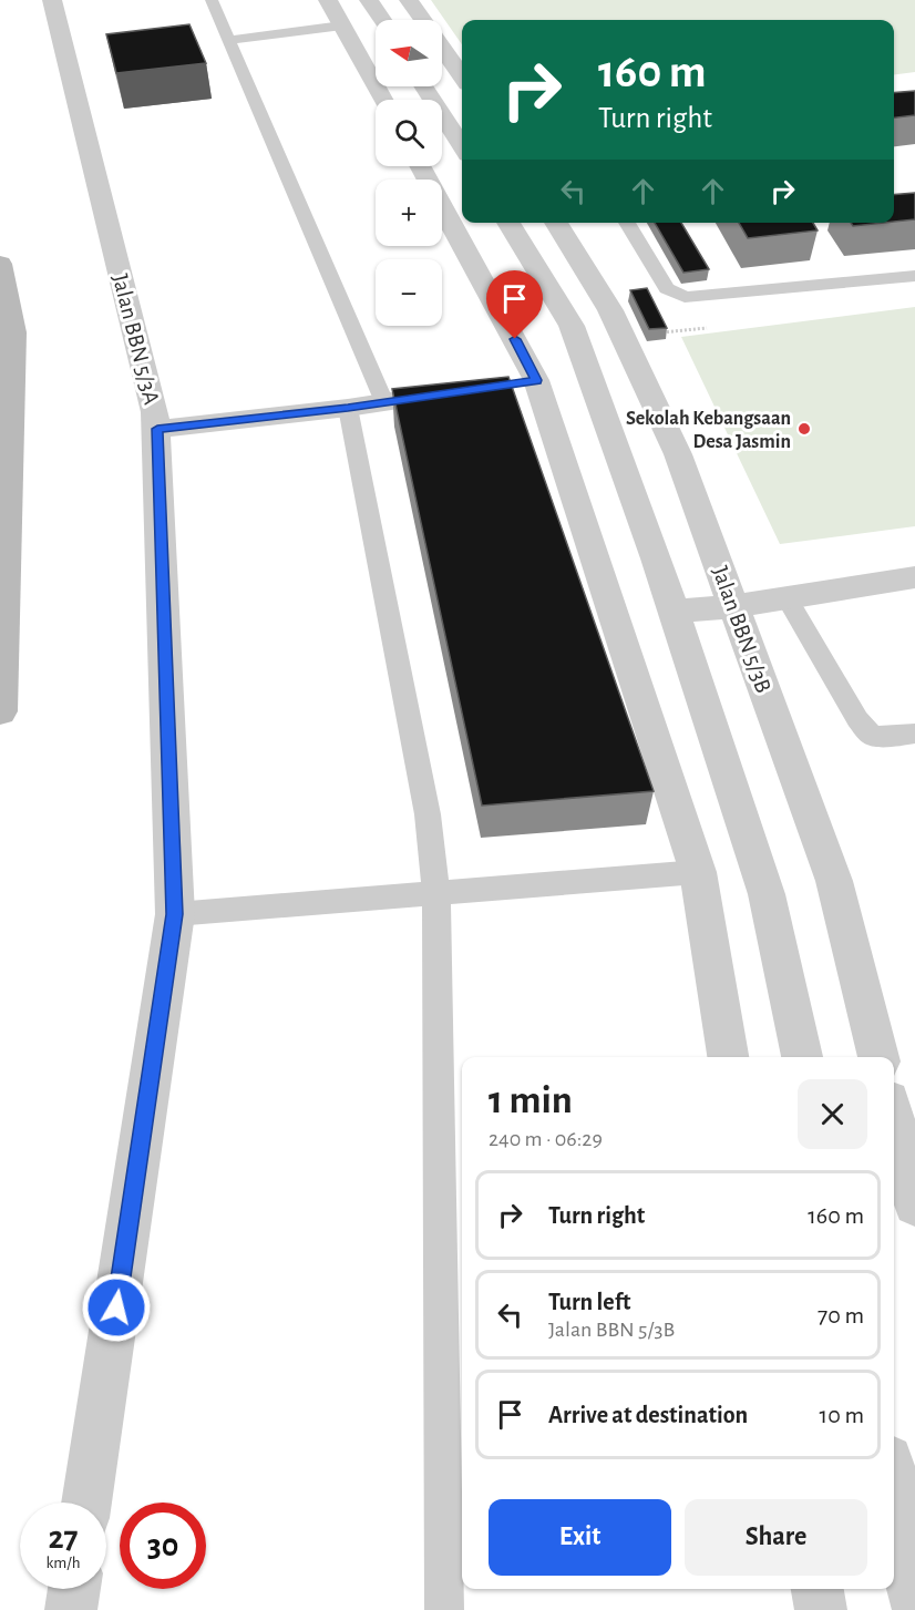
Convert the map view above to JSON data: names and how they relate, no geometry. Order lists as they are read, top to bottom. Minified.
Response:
{"streets":{"street":["Jalan BBN 5/3A","Jalan BBN 5/3B"]},"places":["Sekolah Kebangsaan Desa Jasmin"],"north":"left","page":{"map_buttons":["+","−"],"turn":["160 m","Turn right"],"heading":["1 min","240 m · 06:29"],"list":[{"name":"Turn right","value":"160 m"},{"name":"Turn left","note":"Jalan BBN 5/3B","value":"70 m"},{"name":"Arrive at destination","value":"10 m"}],"buttons":["Exit","Share"],"speed":"27 km/h","limit":"30"}}
